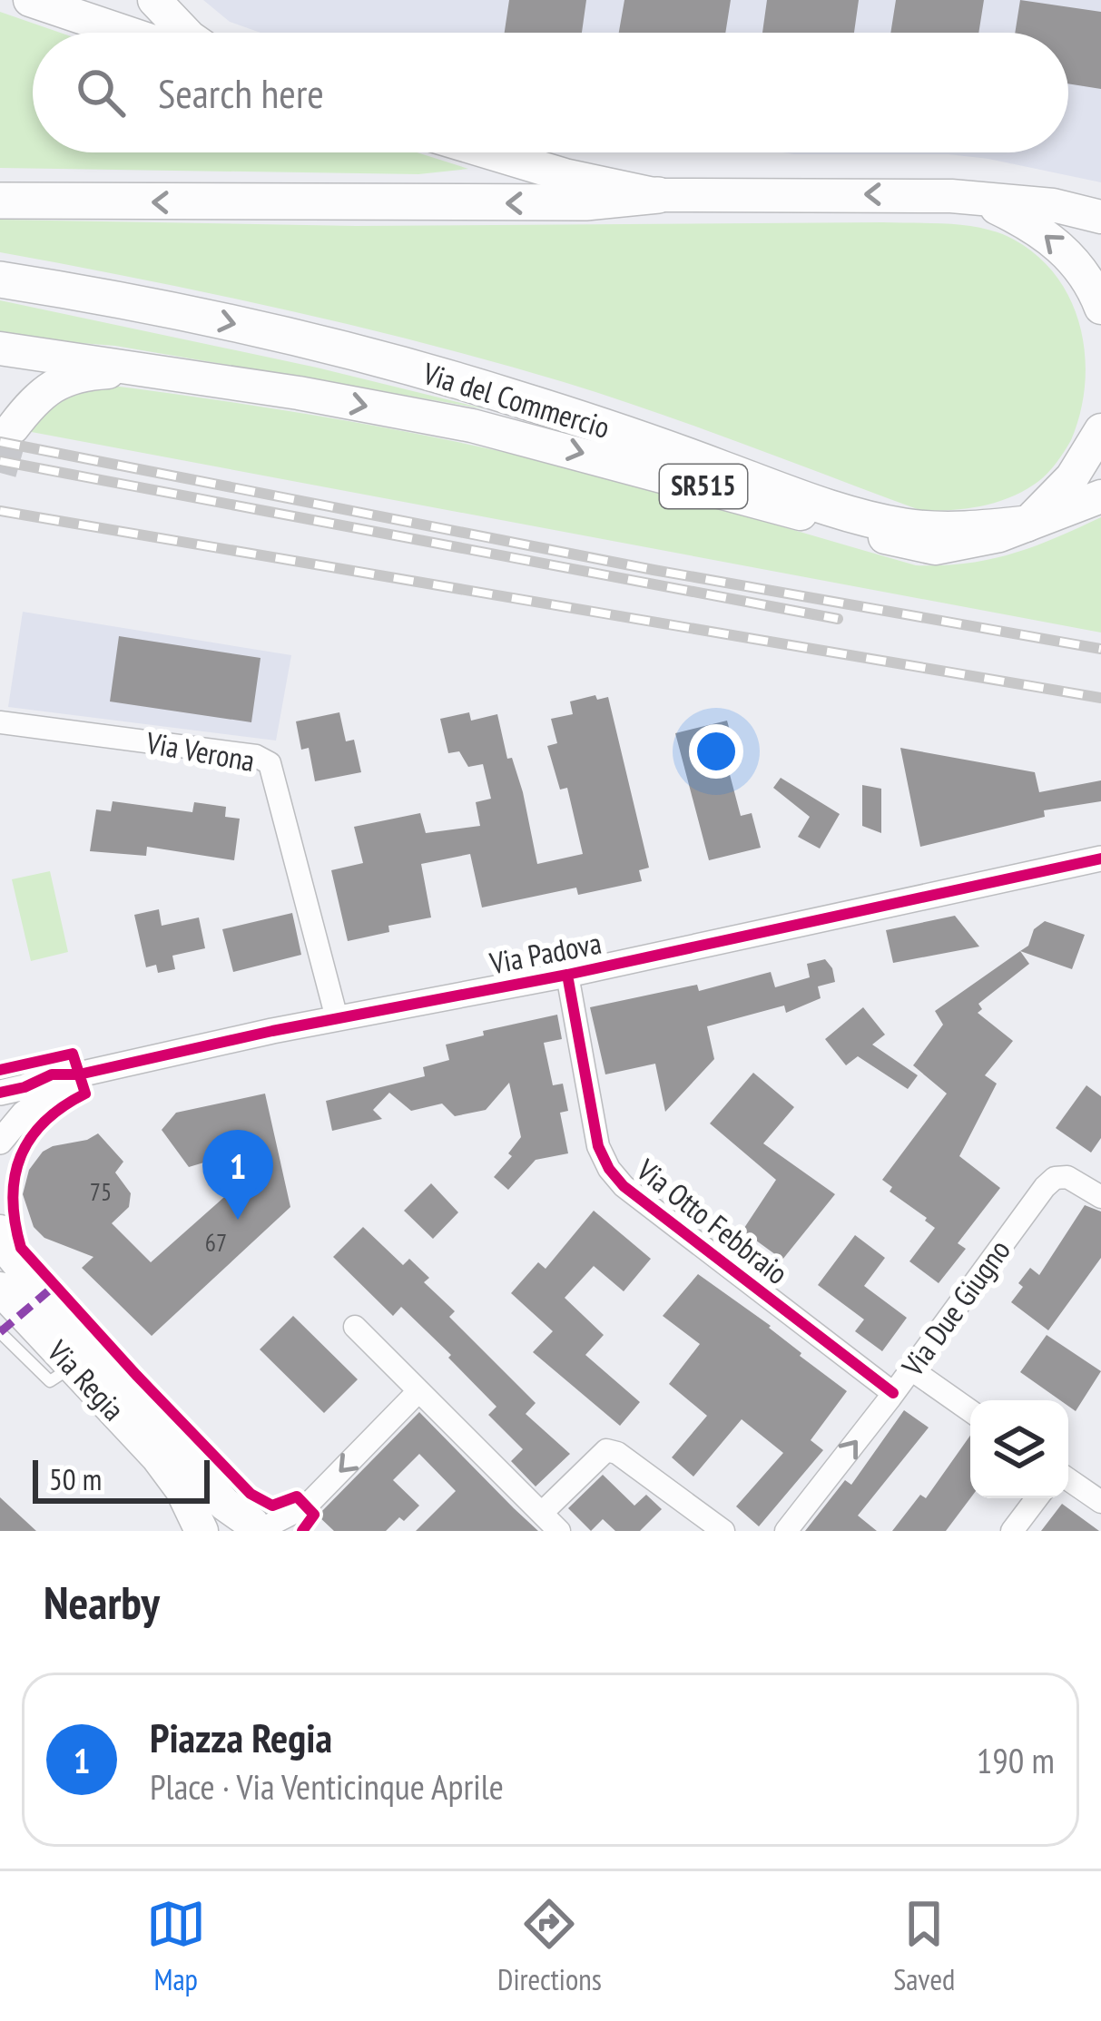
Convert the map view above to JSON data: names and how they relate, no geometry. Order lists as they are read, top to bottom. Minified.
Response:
{"streets":{"highway":["Via del Commercio"],"main road":["SR515","Via Regia"],"street":["Via Verona","Via Padova","Via Otto Febbraio","Via Due Giugno"]},"crossings":[["Via del Commercio","SR515"],["Via Verona","Via Padova"],["Via Padova","Via Otto Febbraio"],["Via Otto Febbraio","Via Due Giugno"]],"one_way":["Via Due Giugno"],"house_numbers":["75","67"],"scale_bar":"50 m","page":{"search":"Search here","pins":"1","scale":"50 m","heading":"Nearby","list":[{"mark":"1","name":"Piazza Regia","note":"Place · Via Venticinque Aprile","value":"190 m"}],"nav":["Map","Directions","Saved"]}}
